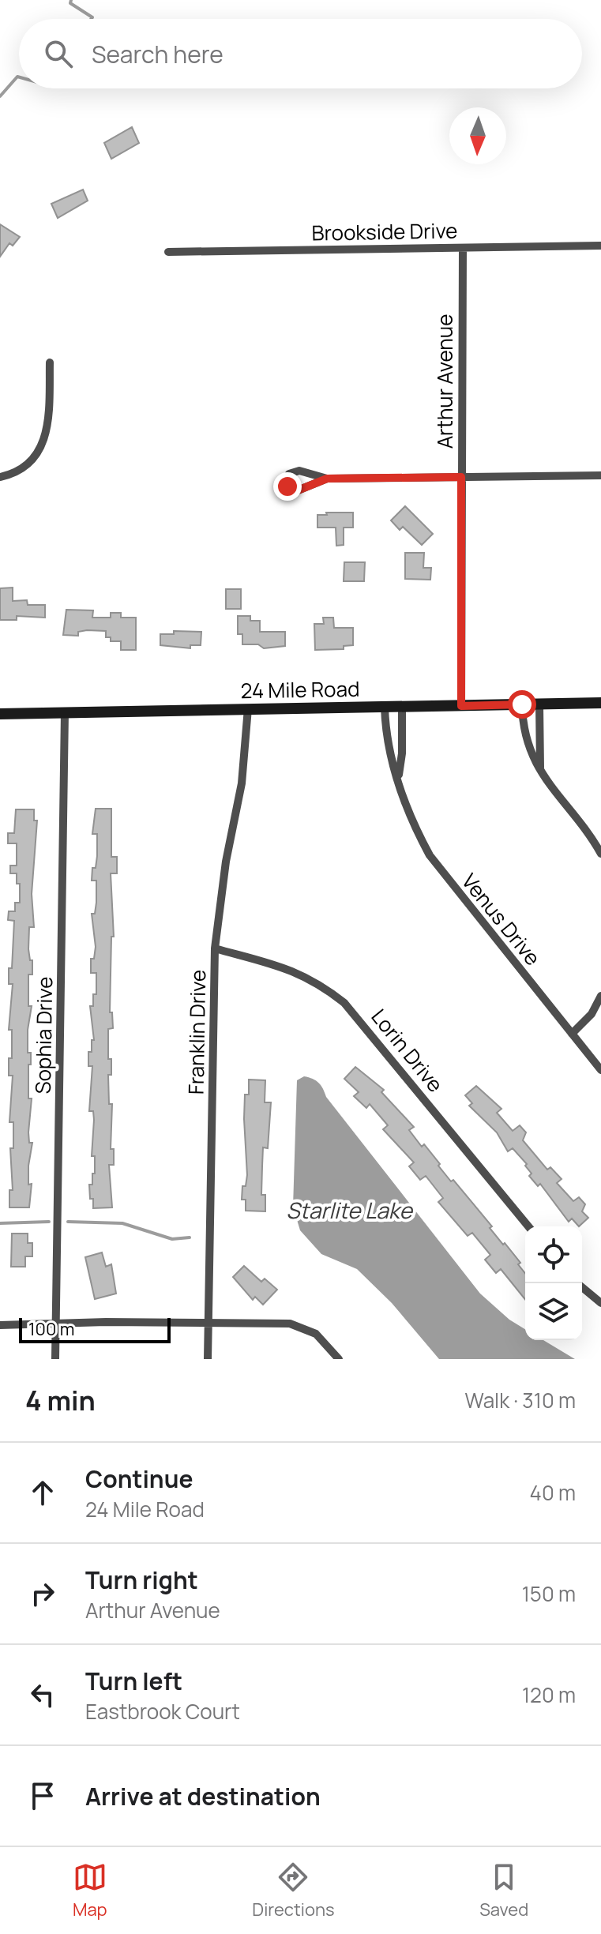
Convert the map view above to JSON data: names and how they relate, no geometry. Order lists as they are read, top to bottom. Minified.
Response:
{"streets":{"street":["Brookside Drive","Arthur Avenue","24 Mile Road","Venus Drive","Franklin Drive","Sophia Drive","Lorin Drive"]},"crossings":[["Brookside Drive","Arthur Avenue"],["Arthur Avenue","24 Mile Road"],["24 Mile Road","Venus Drive"],["24 Mile Road","Franklin Drive"],["24 Mile Road","Sophia Drive"],["Franklin Drive","Lorin Drive"]],"water":["Starlite Lake"],"scale_bar":"100 m","north":"bottom","page":{"search":"Search here","scale":"100 m","heading":["4 min","Walk · 310 m"],"list":[["Continue","24 Mile Road","40 m"],["Turn right","Arthur Avenue","150 m"],["Turn left","Eastbrook Court","120 m"],"Arrive at destination"],"nav":["Map","Directions","Saved"]}}
